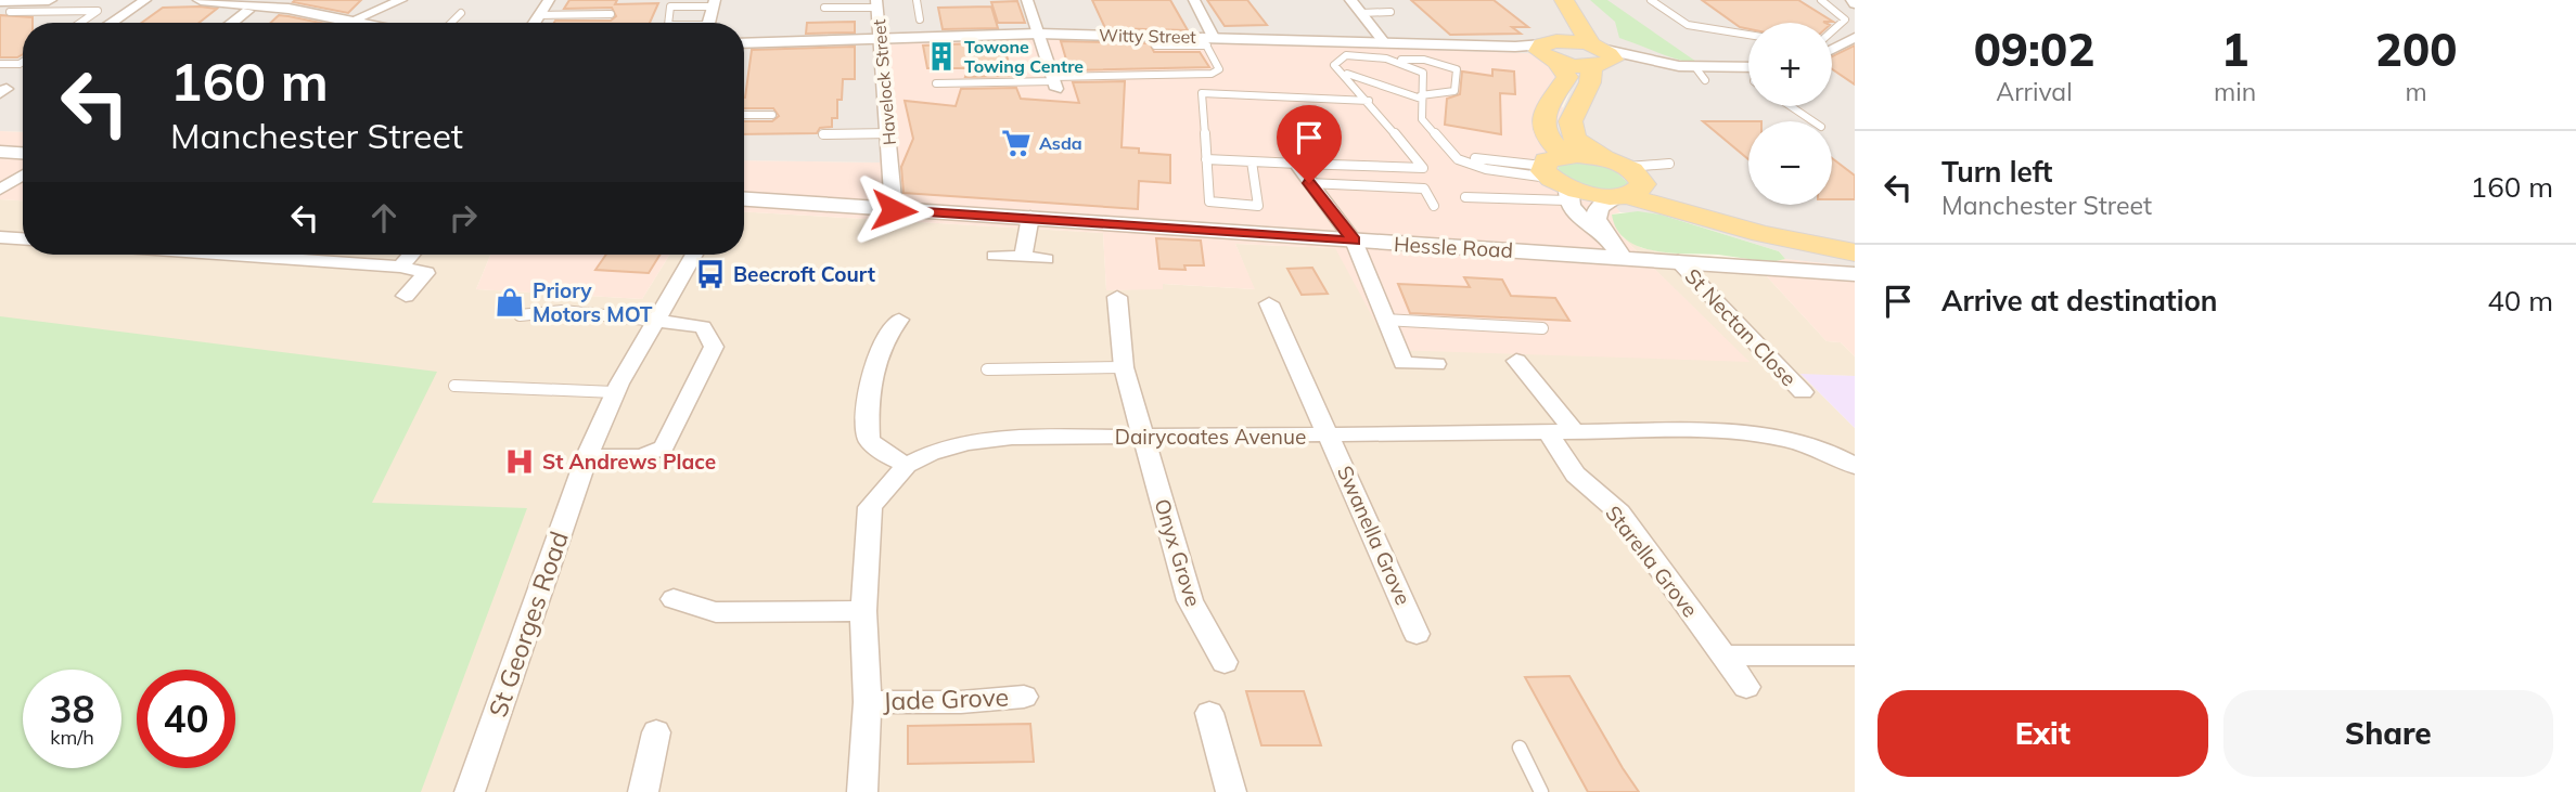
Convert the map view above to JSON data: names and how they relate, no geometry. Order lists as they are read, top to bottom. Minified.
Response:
{"streets":{"street":["Witty Street","Havelock Street","Hessle Road","St Nectan Close","Dairycoates Avenue","Swanella Grove","Onyx Grove","Starella Grove","St Georges Road","Jade Grove"]},"crossings":[["Witty Street","Havelock Street"],["Havelock Street","Hessle Road"],["Hessle Road","St Nectan Close"],["Dairycoates Avenue","Swanella Grove"],["Dairycoates Avenue","Onyx Grove"],["Dairycoates Avenue","Starella Grove"],["Dairycoates Avenue","Jade Grove"]],"places":{"building":["Towone Towing Centre"],"supermarket":["Asda"],"bus stop":["Beecroft Court"],"shop":["Priory Motors MOT"],"hospital":["St Andrews Place"]},"page":{"eta":["09:02","Arrival","1","min","200","m"],"map_buttons":["+","−"],"turn":["160 m","Manchester Street"],"list":[{"name":"Turn left","note":"Manchester Street","value":"160 m"},{"name":"Arrive at destination","value":"40 m"}],"speed":"38 km/h","limit":"40","buttons":["Exit","Share"]}}
